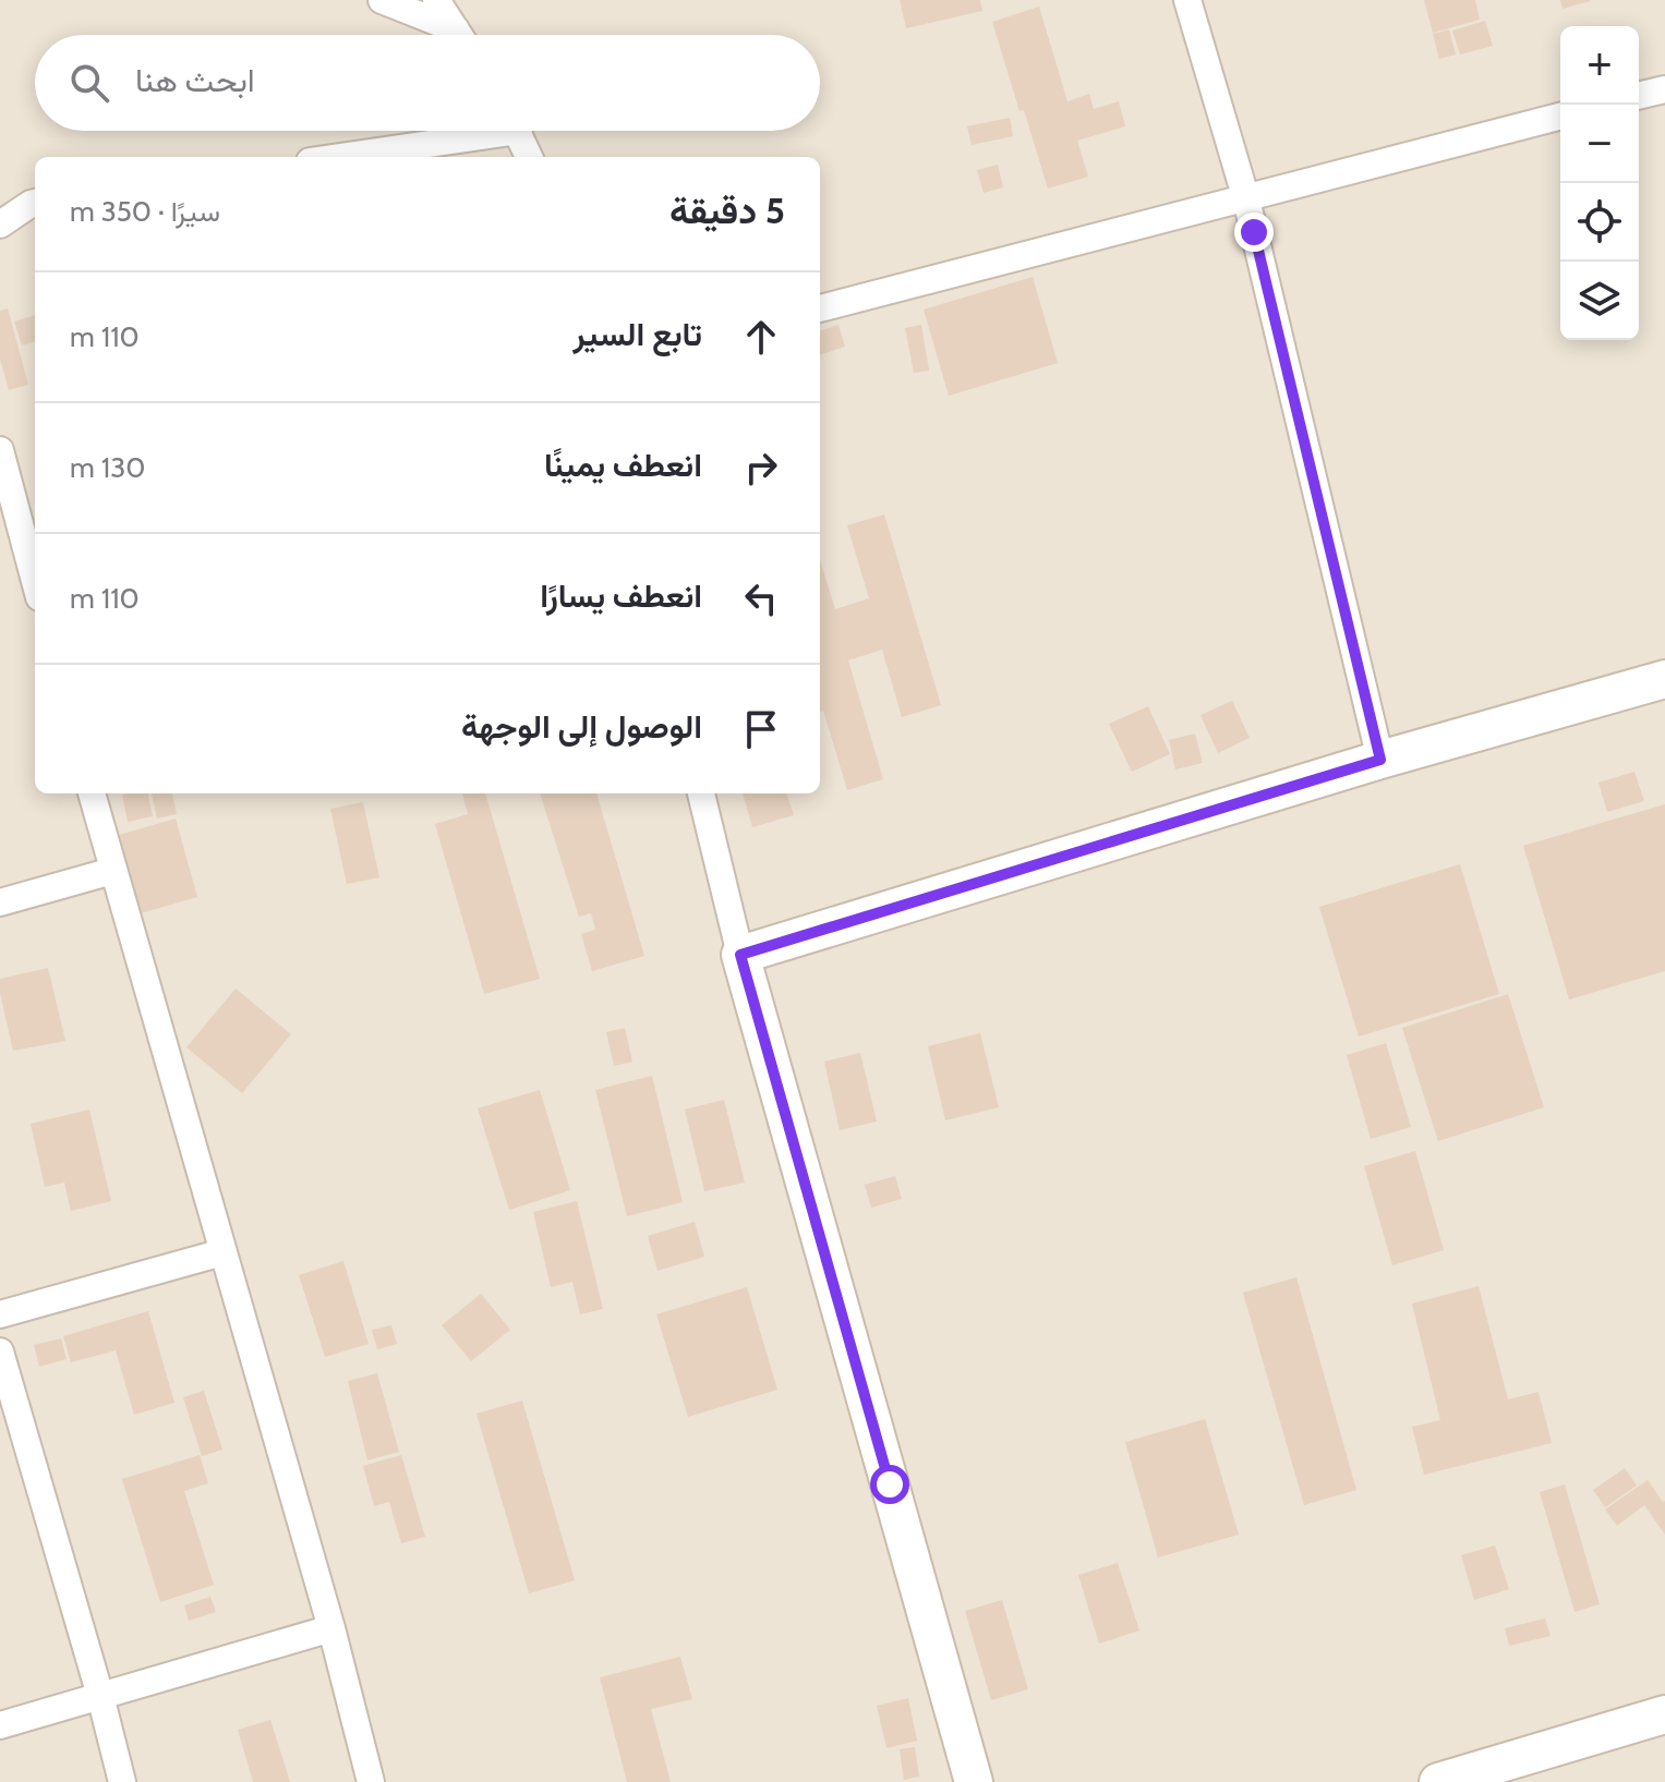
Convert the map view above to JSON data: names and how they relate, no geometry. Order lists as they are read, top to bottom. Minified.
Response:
{"page":{"map_buttons":["+","−"],"search":"ابحث هنا","heading":["5 دقيقة","سيرًا · 350 m"],"list":[["تابع السير","110 m"],["انعطف يمينًا","130 m"],["انعطف يسارًا","110 m"],"الوصول إلى الوجهة"]}}
